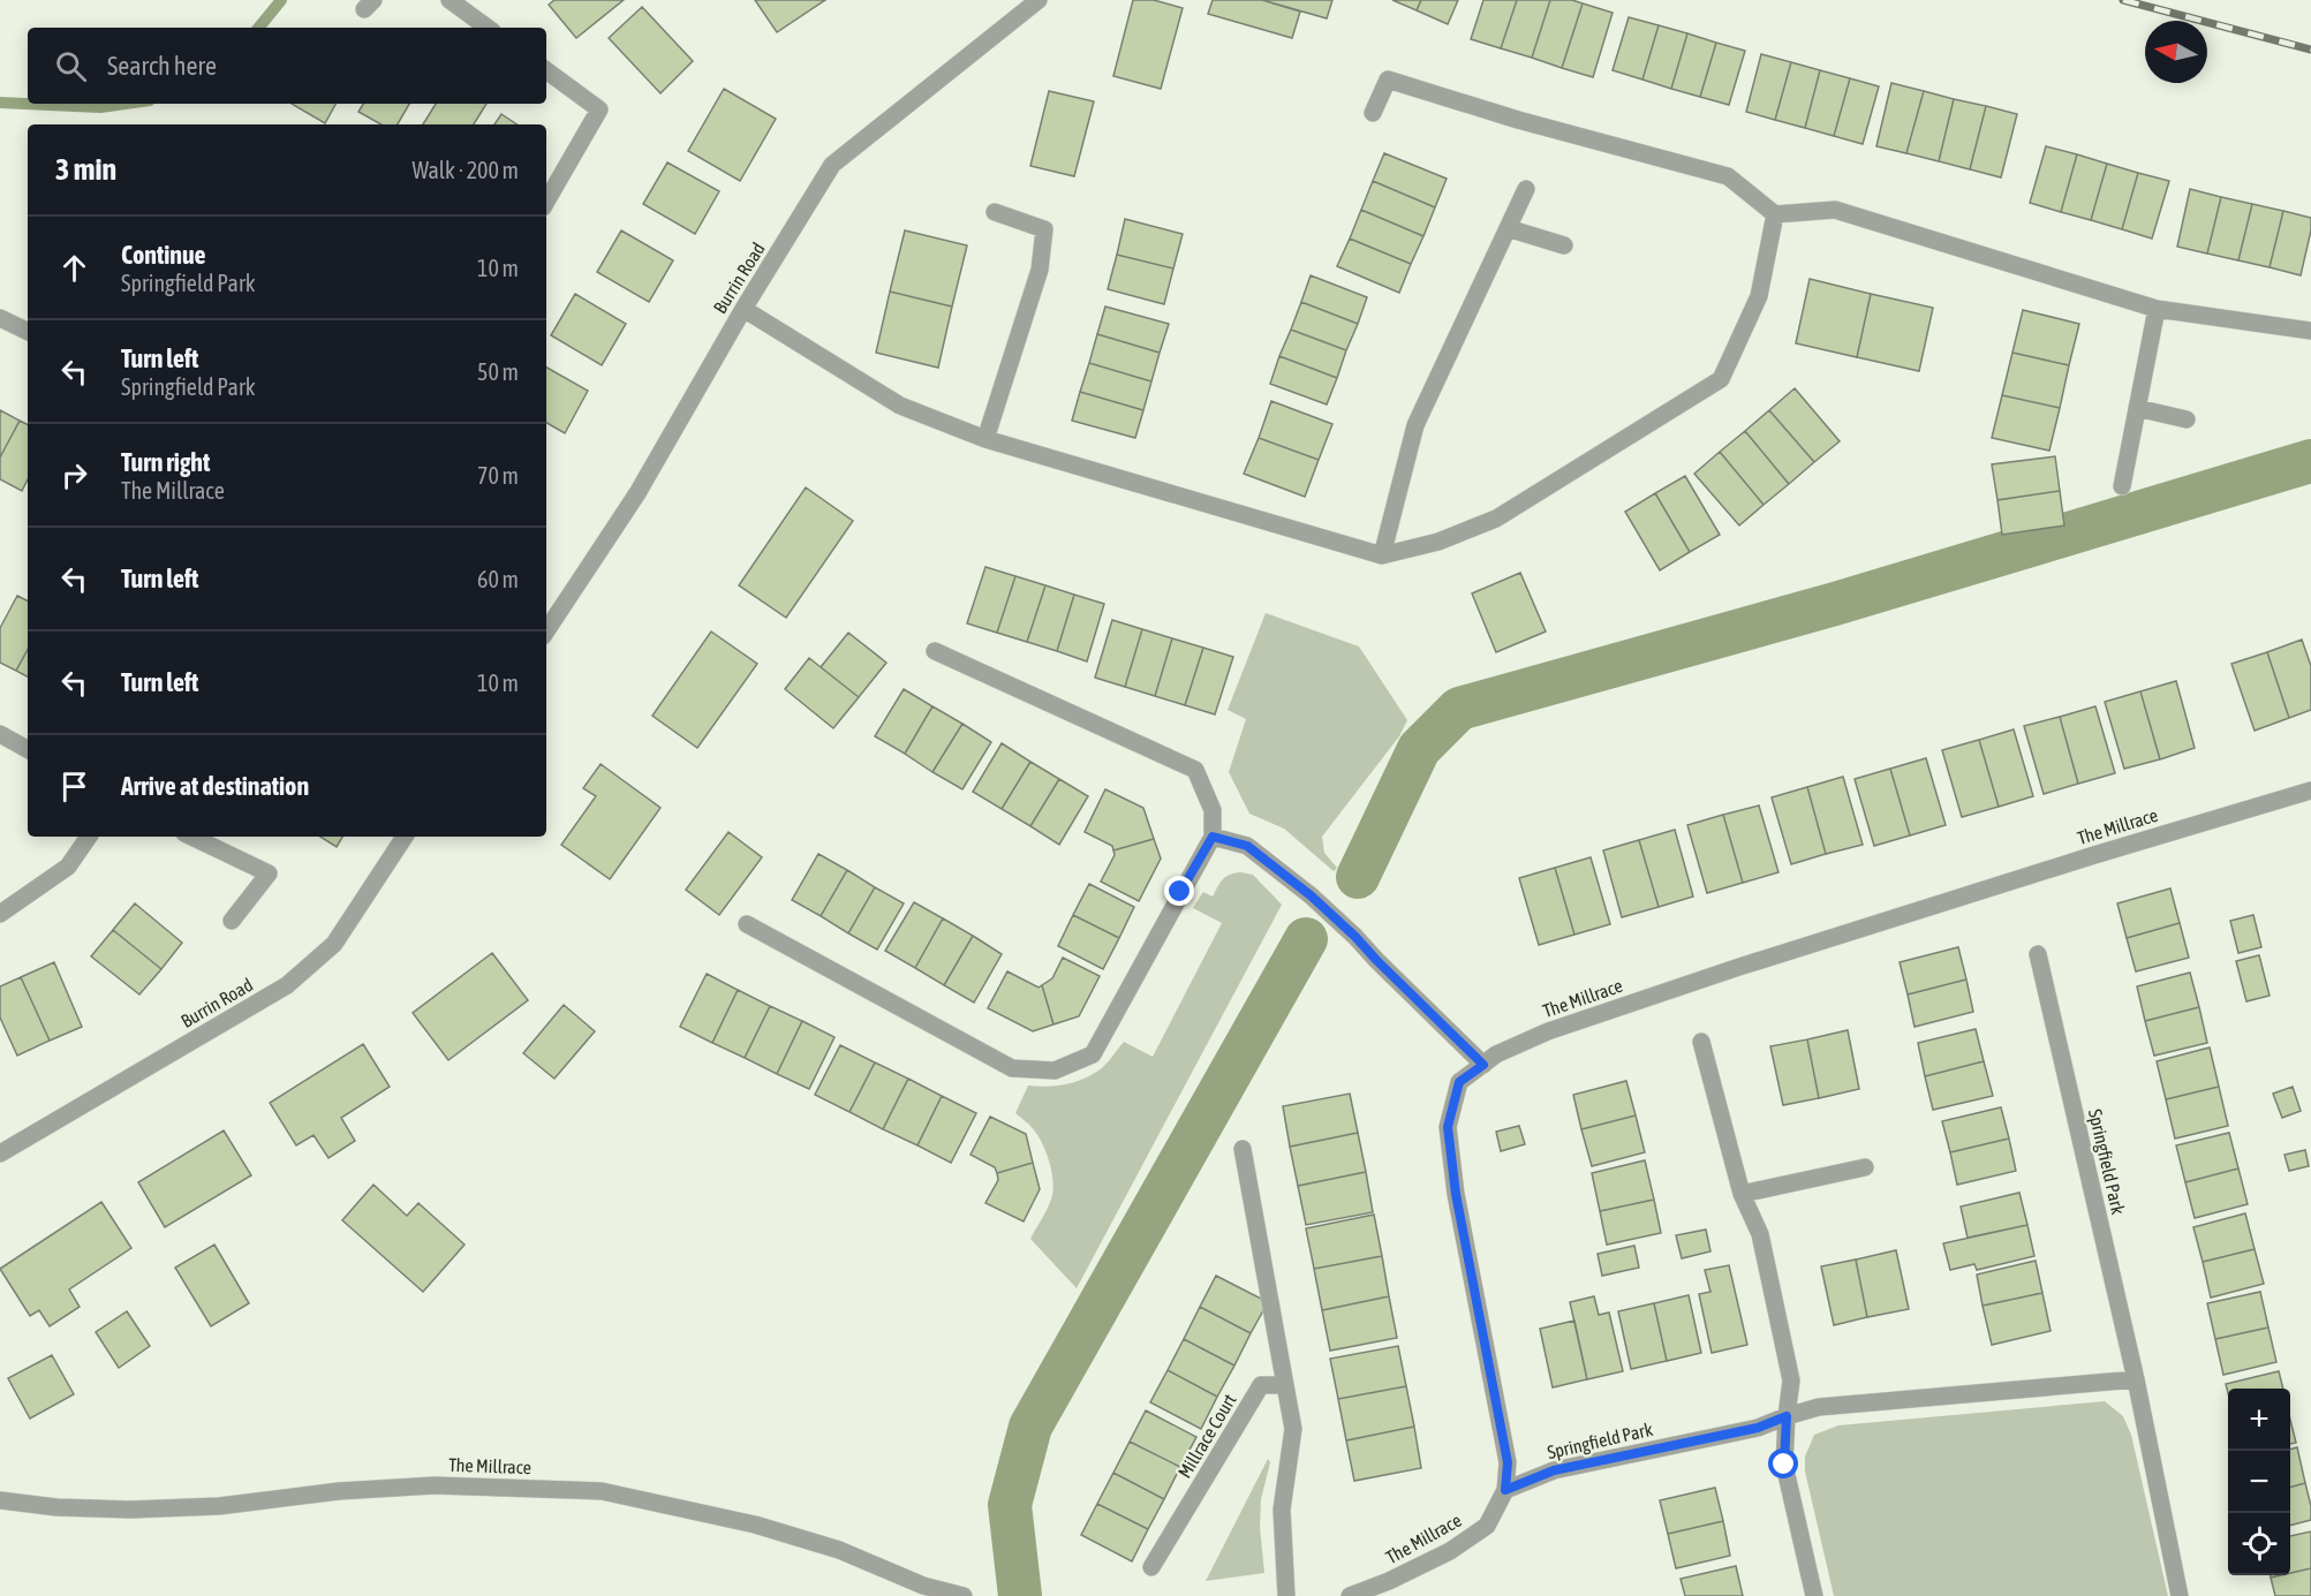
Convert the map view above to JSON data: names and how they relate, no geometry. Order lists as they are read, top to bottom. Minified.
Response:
{"streets":{"street":["Burrin Road","The Millrace","Springfield Park","Millrace Court"]},"crossings":[["The Millrace","Springfield Park"]],"north":"left","page":{"search":"Search here","heading":["3 min","Walk · 200 m"],"list":[["Continue","Springfield Park","10 m"],["Turn left","Springfield Park","50 m"],["Turn right","The Millrace","70 m"],["Turn left","60 m"],["Turn left","10 m"],"Arrive at destination"],"map_buttons":["+","−"]}}
